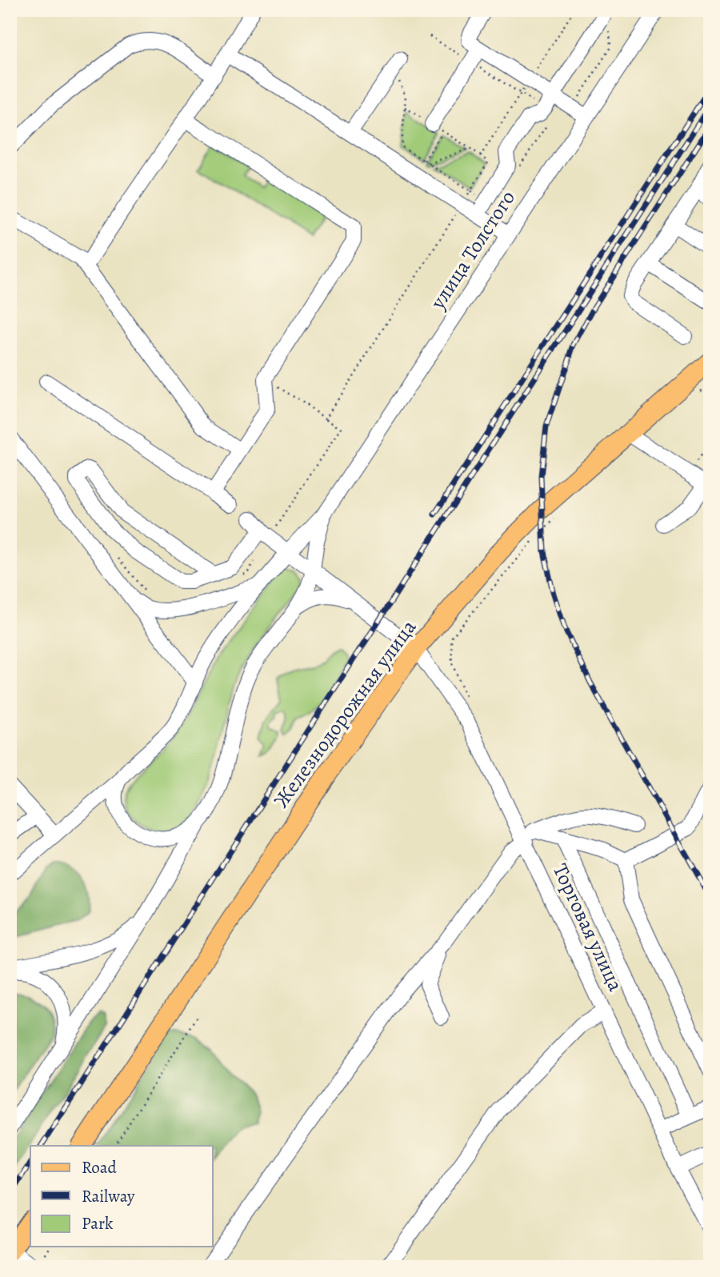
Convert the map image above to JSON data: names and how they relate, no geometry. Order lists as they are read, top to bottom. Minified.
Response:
{"streets":{"main road":["Железнодорожная улица"],"street":["улица Толстого","Торговая улица"]},"crossings":[["Железнодорожная улица","Торговая улица"]],"legend":["Road","Railway","Park"]}
